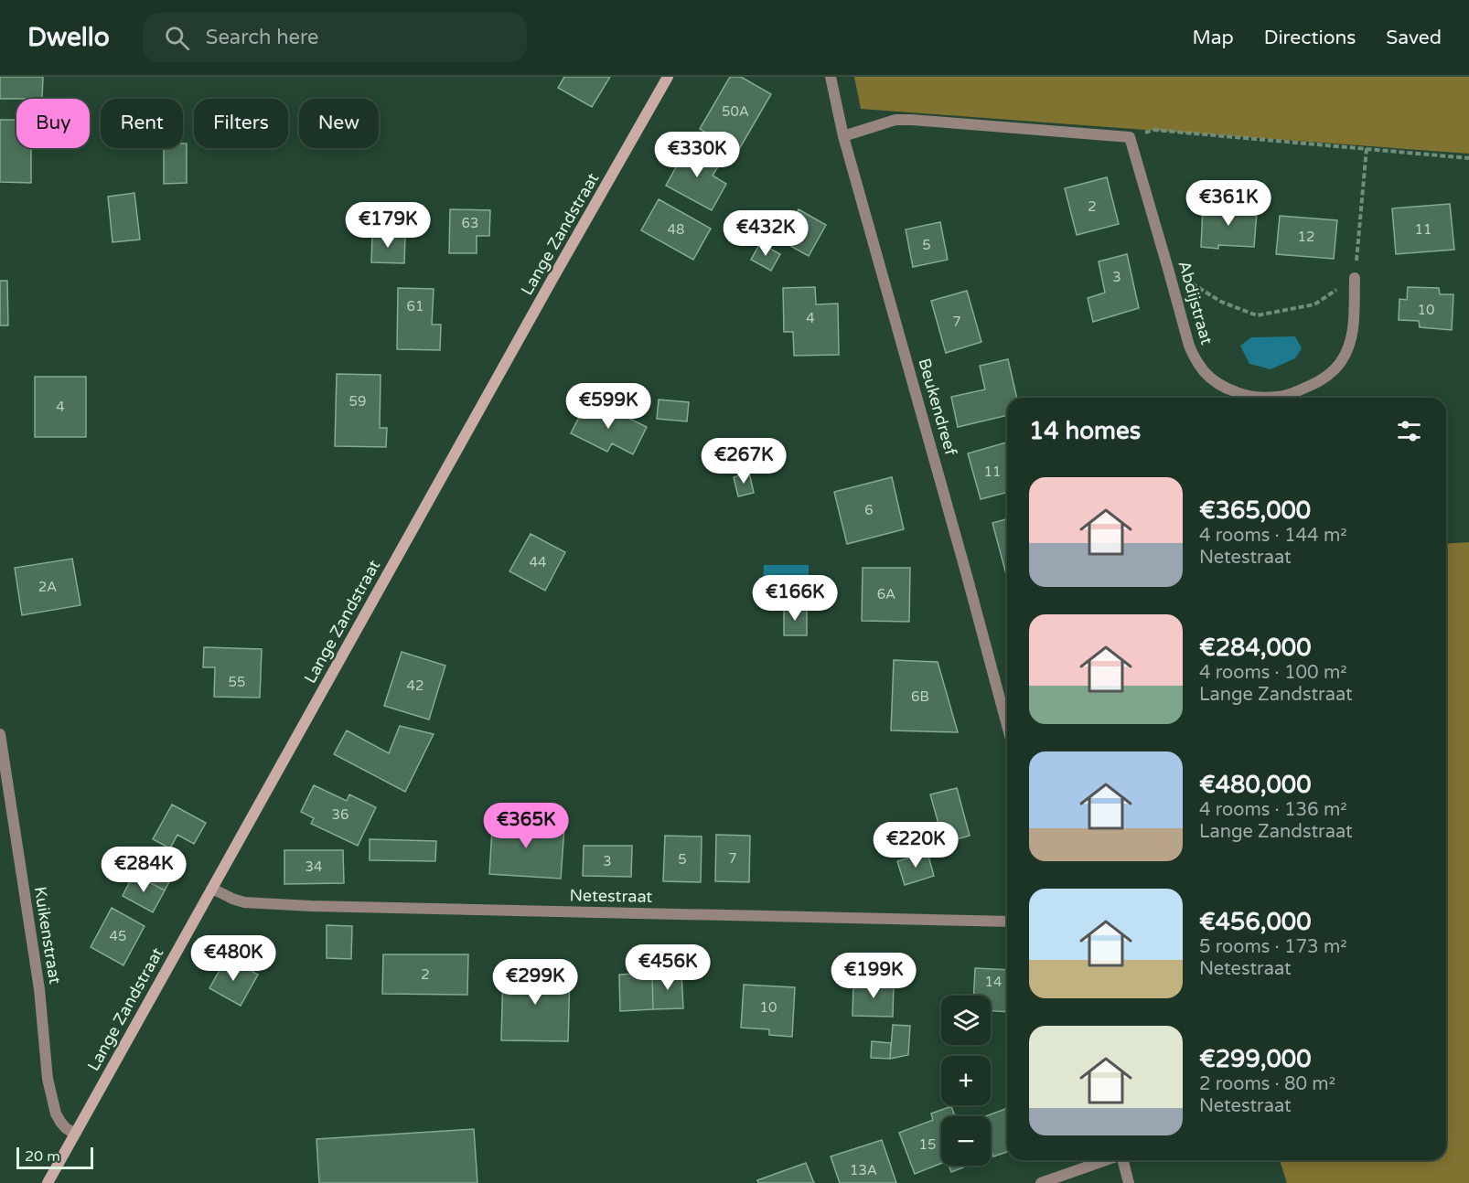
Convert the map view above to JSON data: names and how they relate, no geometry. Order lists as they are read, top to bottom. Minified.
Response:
{"streets":{"street":["Lange Zandstraat","Abdijstraat","Beukendreef","Netestraat","Kuikenstraat"]},"crossings":[["Lange Zandstraat","Netestraat"],["Lange Zandstraat","Kuikenstraat"]],"house_numbers":["50A","2","63","48","11","12","5","3","61","10","4","7","59","4","11","6","44","2A","6A","55","42","6B","36","7","5","3","34","45","2","14","10","15","13A"],"scale_bar":"20 m","page":{"header":"Dwello","search":"Search here","nav":["Map","Directions","Saved"],"chip":["Buy","Rent","Filters","New"],"price":["€330K","€361K","€179K","€432K","€599K","€267K","€166K","€365K","€220K","€284K","€480K","€456K","€199K","€299K"],"heading":"14 homes","list":[{"name":"€365,000","note":"4 rooms · 144 m² · Netestraat"},{"name":"€284,000","note":"4 rooms · 100 m² · Lange Zandstraat"},{"name":"€480,000","note":"4 rooms · 136 m² · Lange Zandstraat"},{"name":"€456,000","note":"5 rooms · 173 m² · Netestraat"},{"name":"€299,000","note":"2 rooms · 80 m² · Netestraat"}],"map_buttons":["+","−"],"scale":"20 m"}}
